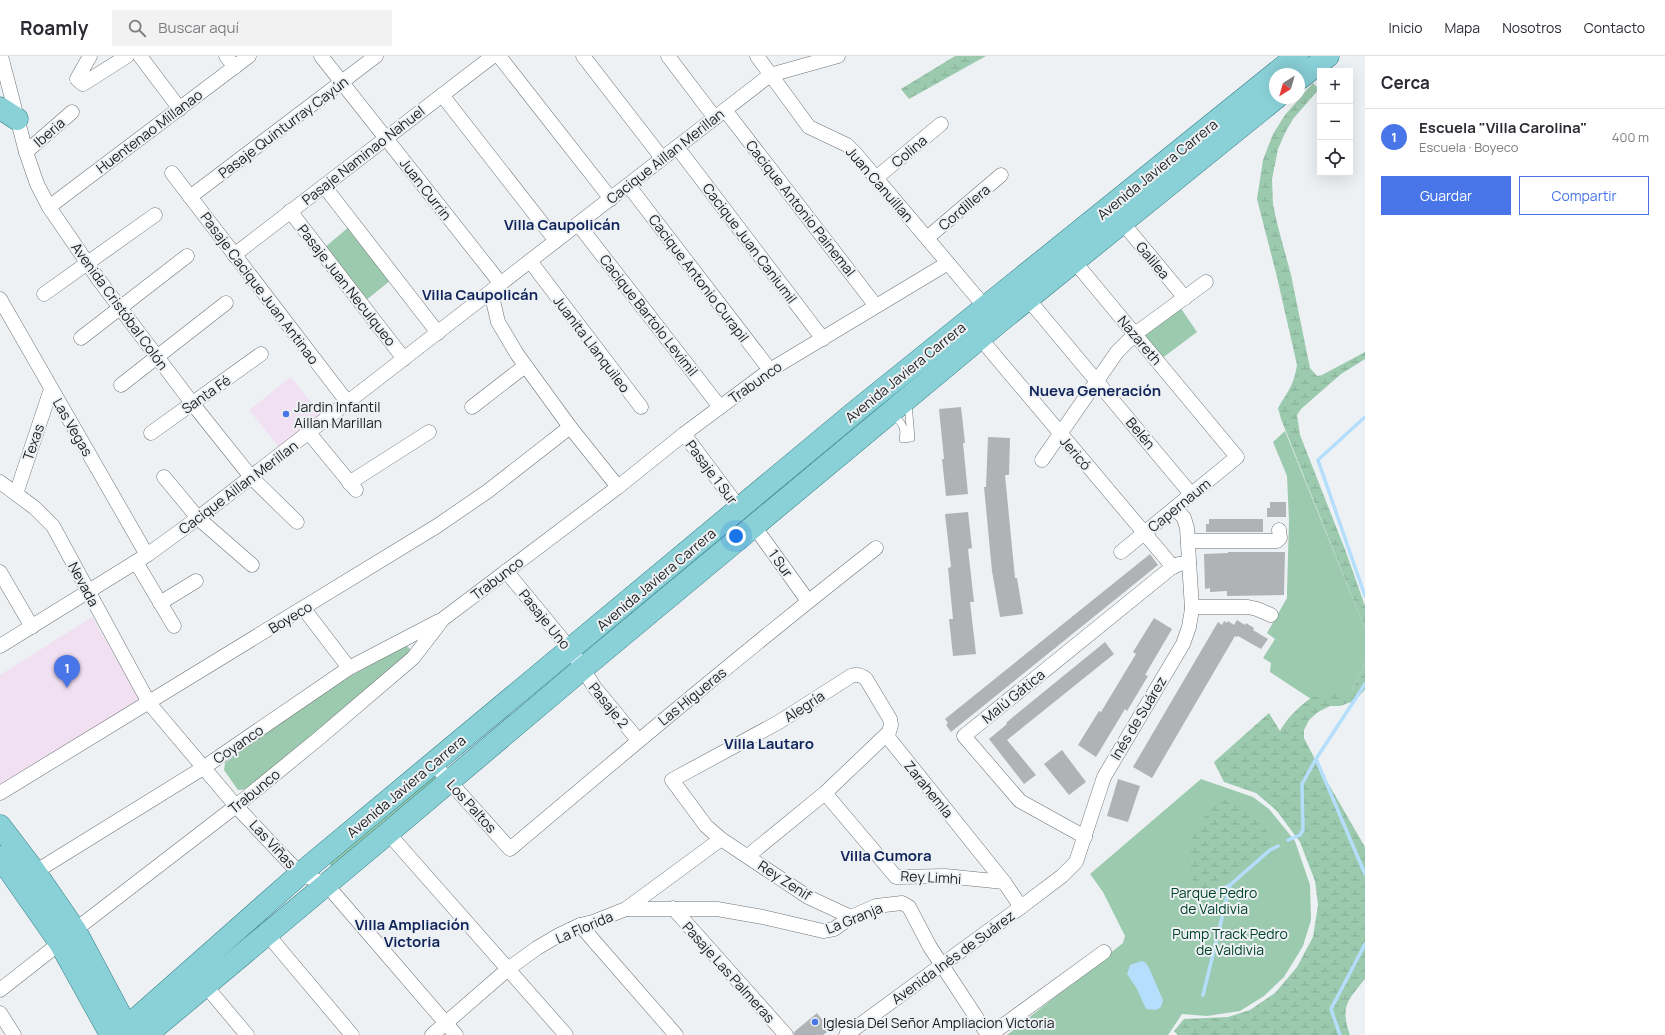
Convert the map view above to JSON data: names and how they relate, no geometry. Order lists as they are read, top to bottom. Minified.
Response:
{"streets":{"main road":["Avenida Javiera Carrera"],"street":["Pasaje Quinturray Cayún","Huentenao Millanao","Iberia","Colina","Pasaje Naminao Nahuel","Cacique Aillan Merillan","Juan Canuillan","Juan Currin","Cordillera","Cacique Antonio Painemal","Cacique Juan Caniumil","Galilea","Cacique Antonio Curapil","Pasaje Juan Neculqueo","Pasaje Cacique Juan Antinao","Avenida Cristóbal Colón","Cacique Bartolo Levimil","Nazareth","Juanita Llanquileo","Trabunco","Santa Fé","Las Vegas","Belén","Texas","Jericó","Pasaje 1 Sur","Capernaum","1 Sur","Nevada","Boyeco","Pasaje Uno","Las Higueras","Malú Gática","Pasaje 2","Alegría","Inés de Suárez","Coyanco","Zarahemla","Los Paltos","Las Viñas","Rey Limhi","Rey Zenif","La Granja","La Florida","Avenida Inés de Suárez","Pasaje Las Palmeras"]},"crossings":[["Pasaje Quinturray Cayún","Juan Currin"],["Pasaje Quinturray Cayún","Pasaje Cacique Juan Antinao"],["Huentenao Millanao","Avenida Cristóbal Colón"],["Iberia","Avenida Cristóbal Colón"],["Colina","Juan Canuillan"],["Pasaje Naminao Nahuel","Juan Currin"],["Pasaje Naminao Nahuel","Pasaje Juan Neculqueo"],["Pasaje Naminao Nahuel","Pasaje Cacique Juan Antinao"],["Cacique Aillan Merillan","Juan Canuillan"],["Cacique Aillan Merillan","Juan Currin"],["Cacique Aillan Merillan","Cacique Antonio Painemal"],["Cacique Aillan Merillan","Cacique Juan Caniumil"],["Cacique Aillan Merillan","Cacique Antonio Curapil"],["Cacique Aillan Merillan","Pasaje Juan Neculqueo"],["Cacique Aillan Merillan","Pasaje Cacique Juan Antinao"],["Cacique Aillan Merillan","Avenida Cristóbal Colón"],["Cacique Aillan Merillan","Cacique Bartolo Levimil"],["Cacique Aillan Merillan","Juanita Llanquileo"],["Cacique Aillan Merillan","Las Vegas"],["Cacique Aillan Merillan","Nevada"],["Avenida Javiera Carrera","Juan Canuillan"],["Avenida Javiera Carrera","Galilea"],["Avenida Javiera Carrera","Nazareth"],["Avenida Javiera Carrera","Belén"],["Avenida Javiera Carrera","Jericó"],["Avenida Javiera Carrera","Pasaje 1 Sur"],["Avenida Javiera Carrera","1 Sur"],["Avenida Javiera Carrera","Pasaje Uno"],["Avenida Javiera Carrera","Pasaje 2"],["Avenida Javiera Carrera","Los Paltos"],["Avenida Javiera Carrera","Las Viñas"],["Juan Canuillan","Cordillera"],["Juan Canuillan","Trabunco"],["Juan Currin","Trabunco"],["Juan Currin","Boyeco"],["Cacique Antonio Painemal","Trabunco"],["Cacique Juan Caniumil","Trabunco"],["Cacique Antonio Curapil","Trabunco"],["Avenida Cristóbal Colón","Santa Fé"],["Cacique Bartolo Levimil","Trabunco"],["Nazareth","Capernaum"],["Trabunco","Pasaje 1 Sur"],["Trabunco","Pasaje Uno"],["Trabunco","Coyanco"],["Trabunco","Las Viñas"],["Las Vegas","Texas"],["Belén","Capernaum"],["Texas","Nevada"],["Jericó","Capernaum"],["Jericó","Malú Gática"],["Capernaum","Inés de Suárez"],["1 Sur","Las Higueras"],["Nevada","Boyeco"],["Nevada","Las Viñas"],["Boyeco","Las Viñas"],["Pasaje Uno","Pasaje 2"],["Las Higueras","Pasaje 2"],["Las Higueras","Los Paltos"],["Malú Gática","Inés de Suárez"],["Alegría","Zarahemla"],["Alegría","Rey Zenif"],["Alegría","La Florida"],["Inés de Suárez","Zarahemla"],["Inés de Suárez","Avenida Inés de Suárez"],["Coyanco","Las Viñas"],["Zarahemla","Rey Limhi"],["Zarahemla","Avenida Inés de Suárez"],["Rey Zenif","La Granja"],["Rey Zenif","La Florida"],["La Granja","La Florida"],["La Granja","Avenida Inés de Suárez"],["La Granja","Pasaje Las Palmeras"]],"districts":["Villa Caupolicán","Villa Caupolicán","Nueva Generación","Villa Lautaro","Villa Cumora","Villa Ampliación Victoria"],"parks":["Parque Pedro de Valdivia","Pump Track Pedro de Valdivia"],"places":["Jardin Infantil Aillan Marillan","Iglesia Del Señor Ampliacion Victoria"],"north":"bottom left","page":{"header":"Roamly","search":"Buscar aquí","nav":["Inicio","Mapa","Nosotros","Contacto"],"heading":"Cerca","map_buttons":["+","−"],"list":[{"mark":"1","name":"Escuela \"Villa Carolina\"","note":"Escuela · Boyeco","value":"400 m"}],"buttons":["Guardar","Compartir"],"pins":"1"}}
